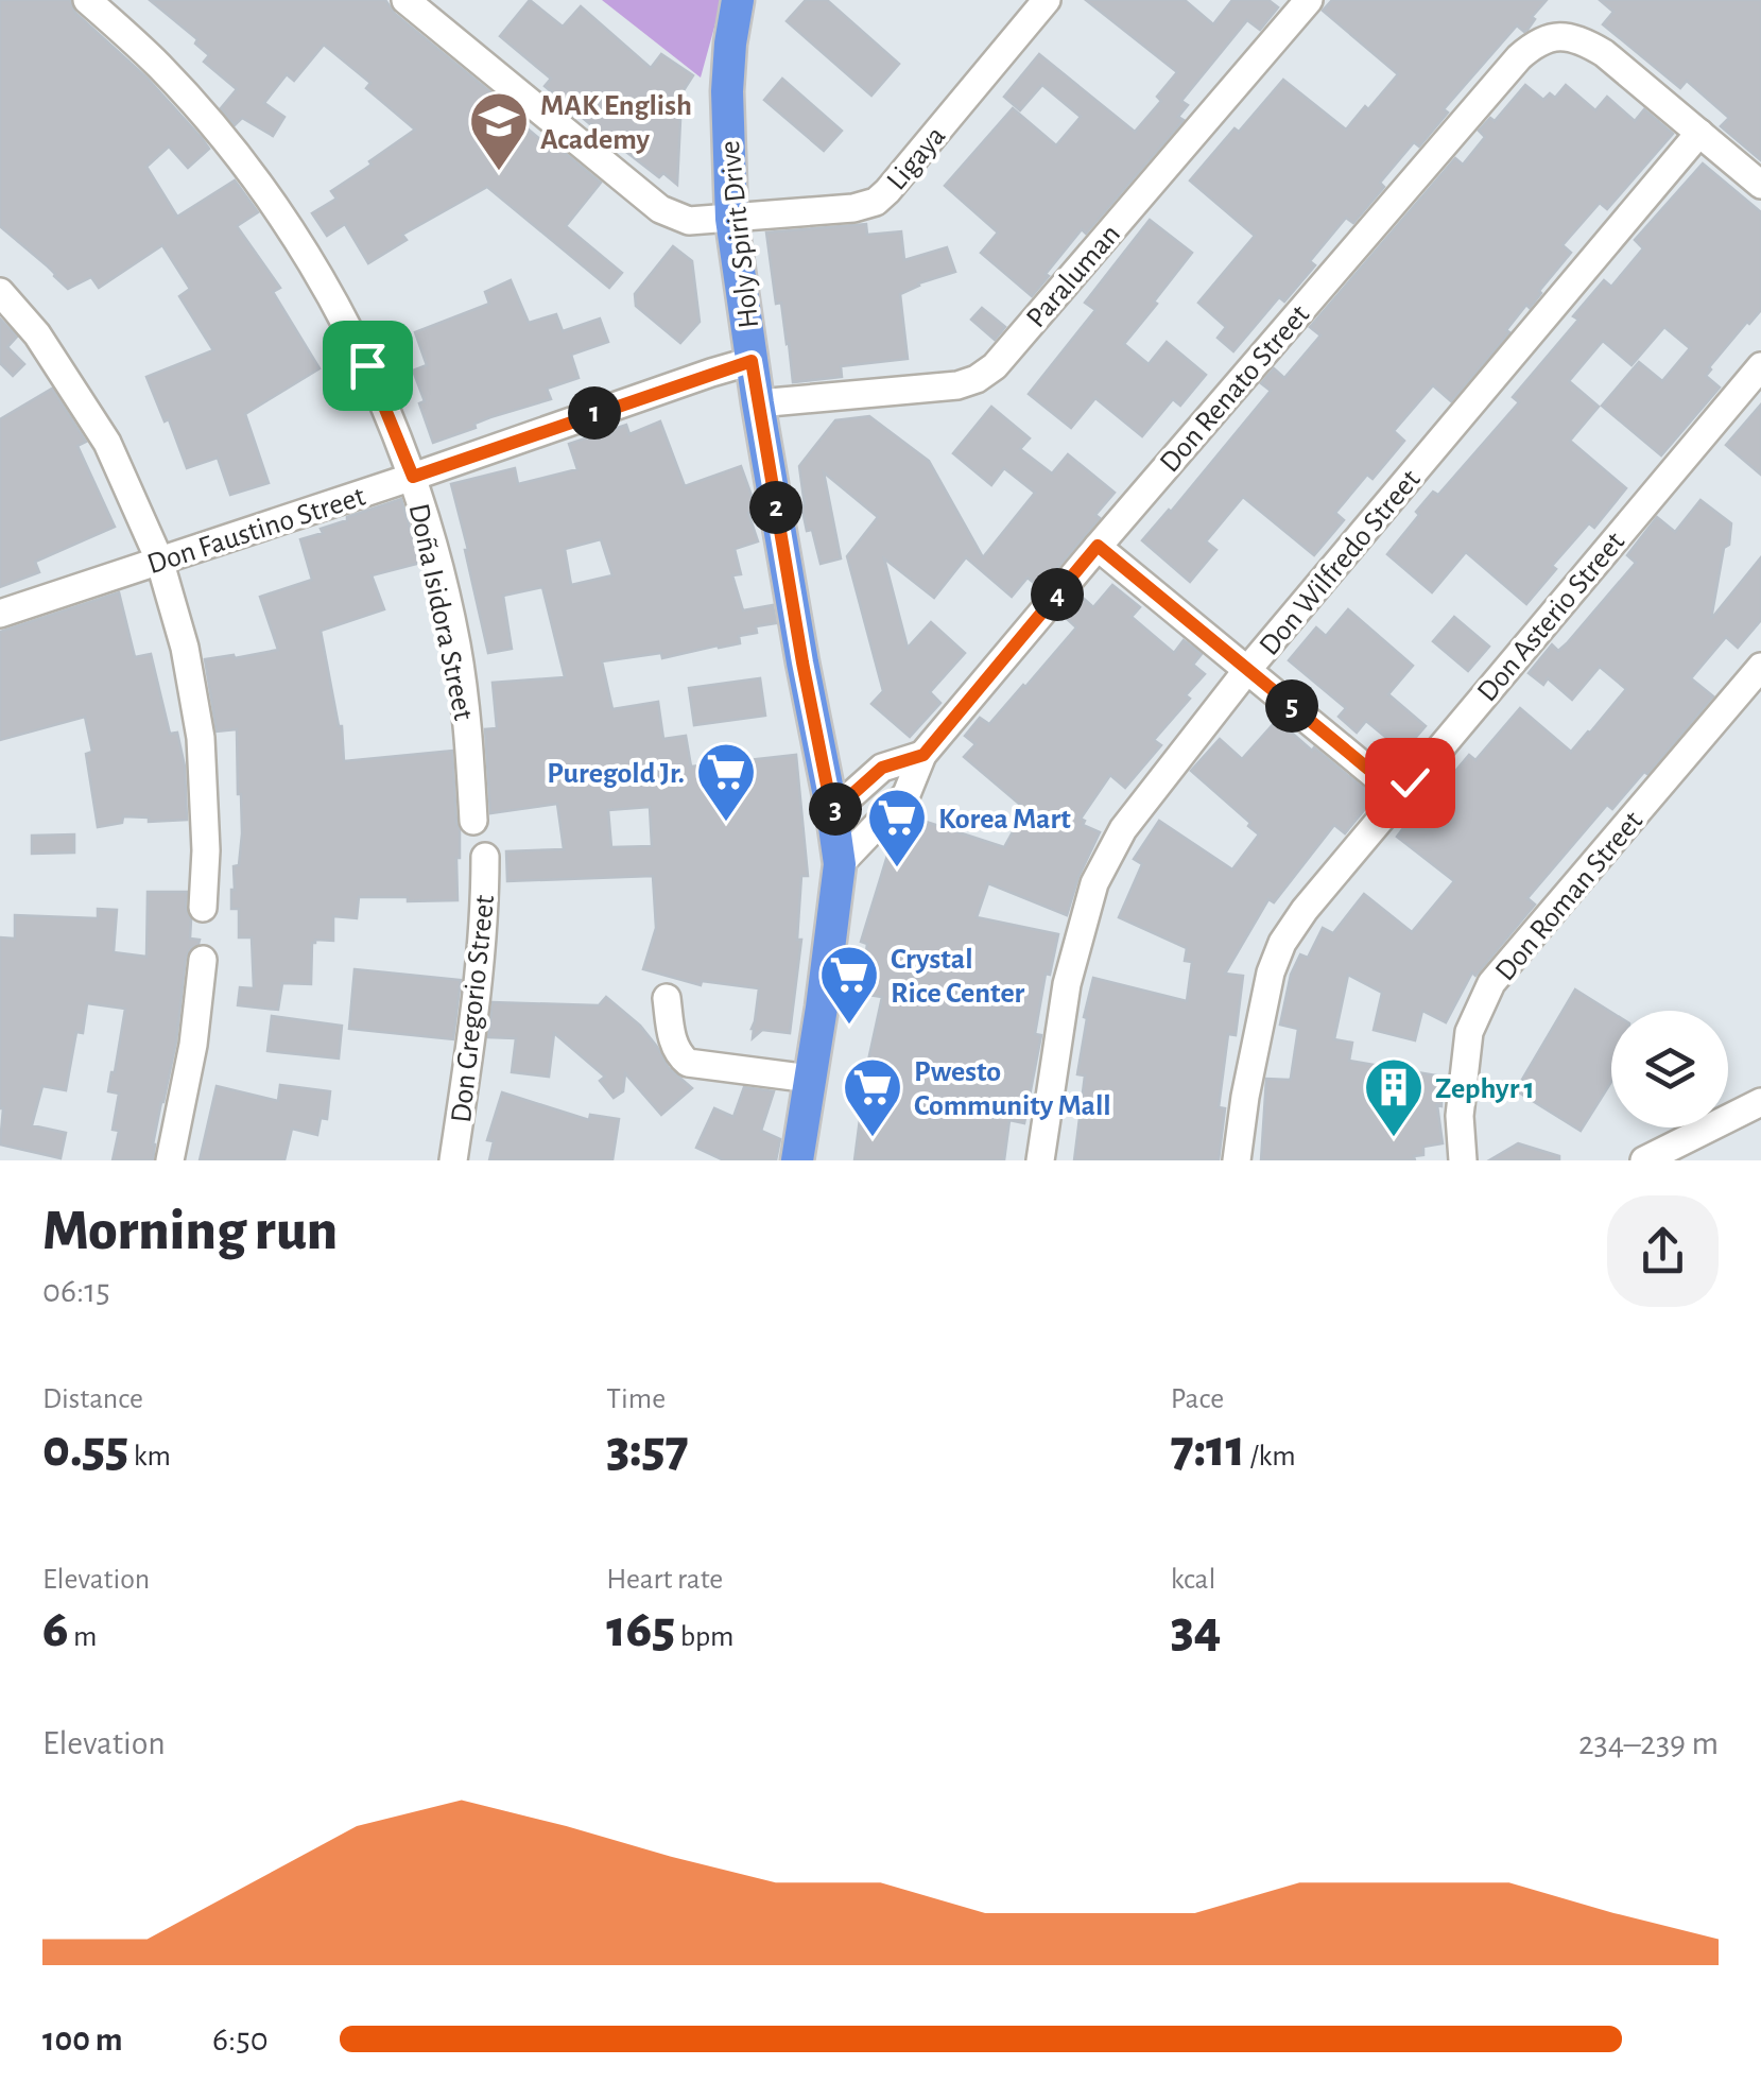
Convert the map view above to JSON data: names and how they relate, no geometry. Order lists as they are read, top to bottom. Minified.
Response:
{"streets":{"main road":["Holy Spirit Drive"],"street":["Ligaya","Paraluman","Don Renato Street","Don Faustino Street","Don Wilfredo Street","Doña Isidora Street","Don Asterio Street","Don Roman Street","Don Gregorio Street"]},"crossings":[["Ligaya","Holy Spirit Drive"],["Holy Spirit Drive","Paraluman"],["Holy Spirit Drive","Don Renato Street"],["Holy Spirit Drive","Don Faustino Street"],["Don Renato Street","Don Wilfredo Street"],["Don Faustino Street","Doña Isidora Street"]],"places":{"school or university":["MAK English Academy"],"supermarket":["Puregold Jr.","Korea Mart","Crystal Rice Center","Pwesto Community Mall"],"building":["Zephyr 1"]},"page":{"pins":["1","2","4","5","3"],"heading":["Morning run","06:15"],"stats":[["Distance","0.55 km"],["Time","3:57"],["Pace","7:11 /km"],["Elevation","6 m"],["Heart rate","165 bpm"],["kcal","34"]],"chart":["Elevation","234–239 m"],"list":[{"name":"100 m","note":"6:50"}]}}
